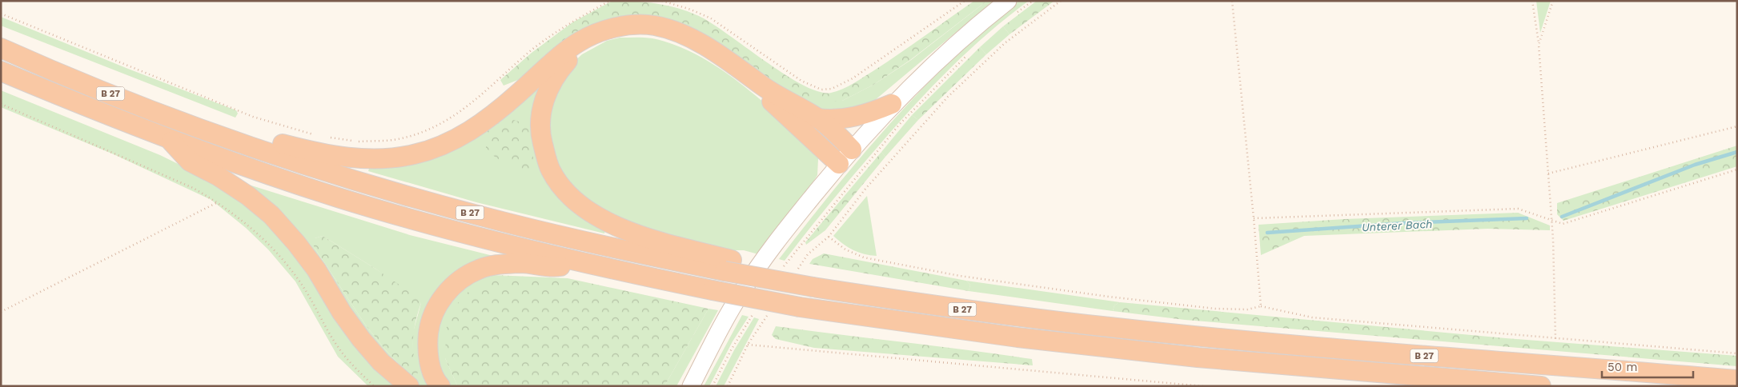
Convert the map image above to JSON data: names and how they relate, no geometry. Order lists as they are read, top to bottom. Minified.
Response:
{"streets":{"highway":["B 27"]},"water":["Unterer Bach"],"scale_bar":"50 m"}
